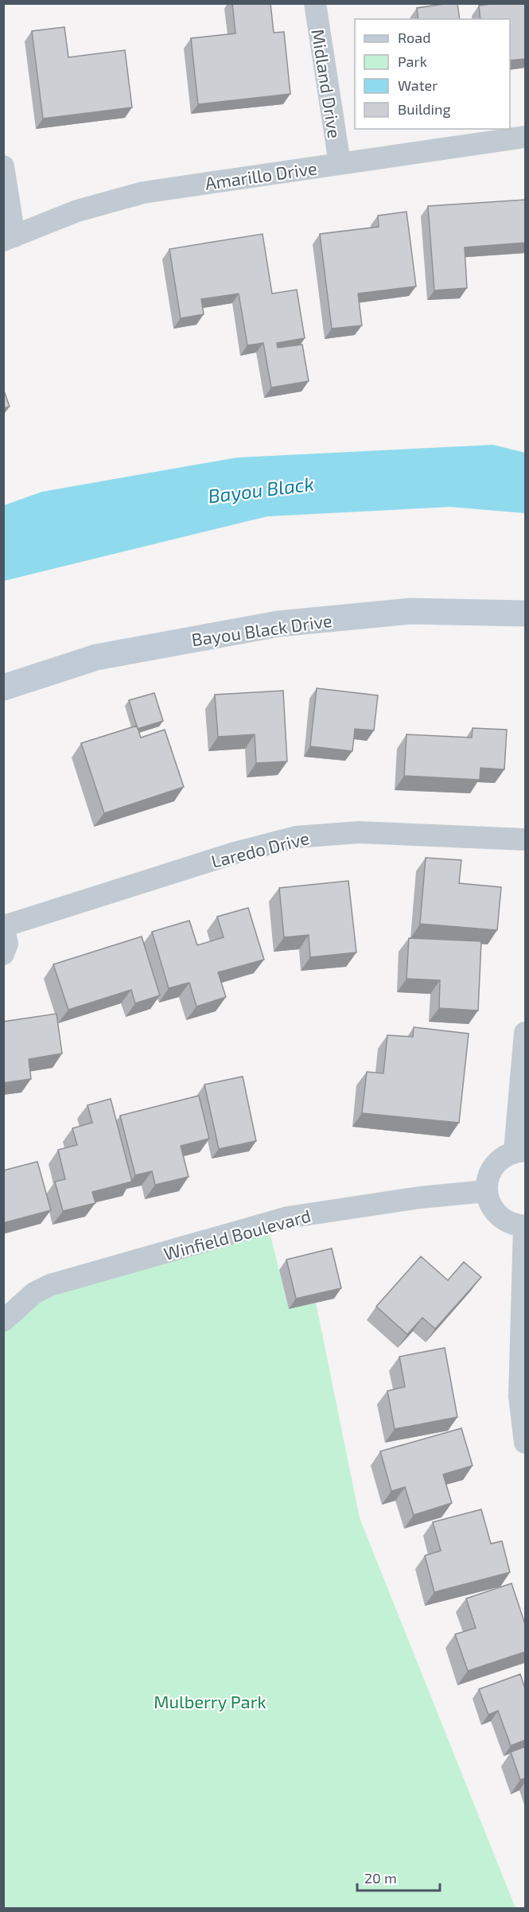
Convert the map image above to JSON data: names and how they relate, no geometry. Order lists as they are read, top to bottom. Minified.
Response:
{"streets":{"main road":["Bayou Black Drive"],"street":["Midland Drive","Amarillo Drive","Laredo Drive","Winfield Boulevard"]},"crossings":[["Midland Drive","Amarillo Drive"]],"water":["Bayou Black"],"parks":["Mulberry Park"],"legend":["Road","Park","Water","Building"],"scale_bar":"20 m"}
